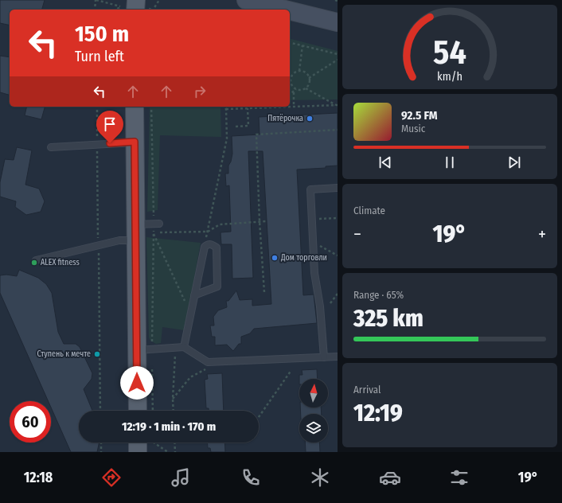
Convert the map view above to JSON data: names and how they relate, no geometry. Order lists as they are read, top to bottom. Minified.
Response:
{"places":["Пятёрочка","Дом торговли","ALEX fitness","Ступень к мечте"],"north":"top","page":{"turn":["150 m","Turn left"],"song":["92.5 FM","Music"],"tile":["Climate",["Range · 65%","325 km"],["Arrival","12:19"]],"heat":["−","19°","+"],"limit":"60","trip":"12:19 · 1 min · 170 m","tabs":["12:18","19°"],"gauge":["54","km/h"]}}
